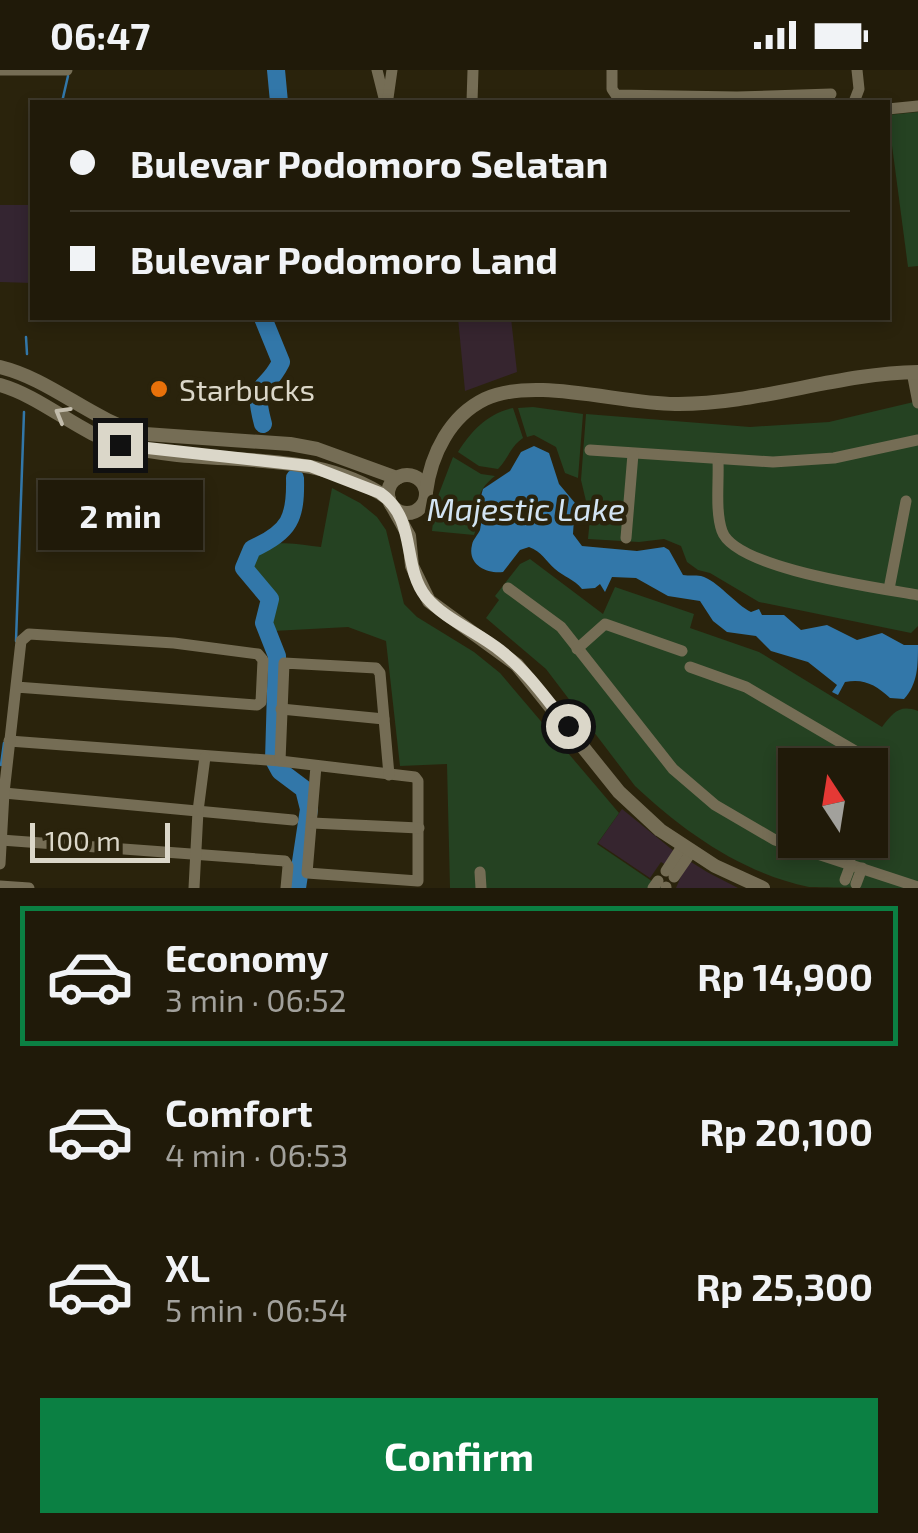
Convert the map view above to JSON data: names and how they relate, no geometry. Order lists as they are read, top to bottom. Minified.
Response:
{"water":["Majestic Lake"],"places":["Starbucks"],"scale_bar":"100 m","north":"top","page":{"status":"06:47","banner":["Bulevar Podomoro Selatan","Bulevar Podomoro Land"],"bubble":"2 min","scale":"100 m","list":[{"name":"Economy","note":"3 min · 06:52","value":"Rp 14,900"},{"name":"Comfort","note":"4 min · 06:53","value":"Rp 20,100"},{"name":"XL","note":"5 min · 06:54","value":"Rp 25,300"}],"buttons":"Confirm"}}
